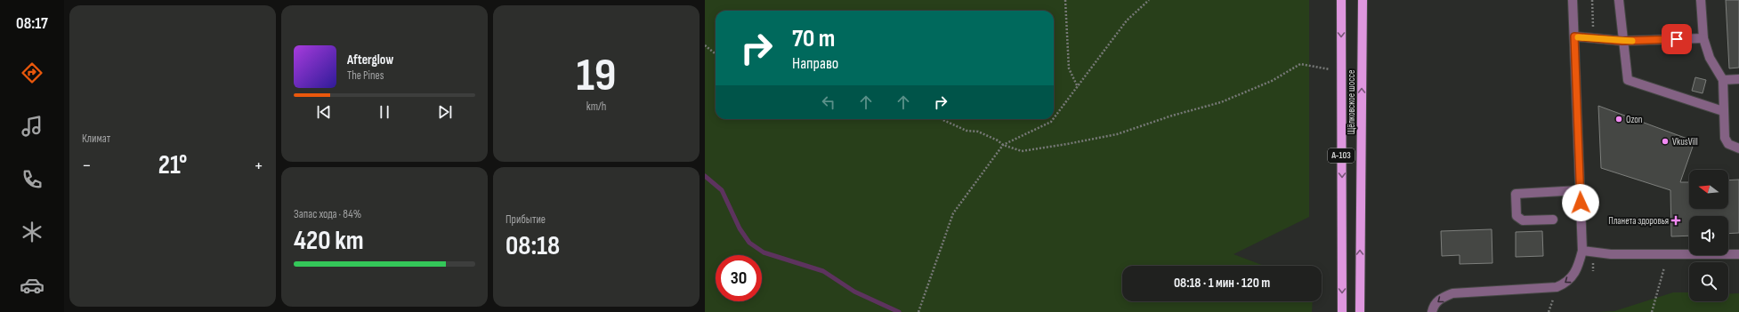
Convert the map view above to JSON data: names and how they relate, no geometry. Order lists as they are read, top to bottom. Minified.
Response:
{"streets":{"main road":["Щёлковское шоссе","А-103"]},"places":{"other":["Ozon","VkusVill"],"health":["Планета здоровья"]},"north":"left","page":{"tabs":"08:17","tile":["Климат",["19","km/h"],["Запас хода · 84%","420 km"],["Прибытие","08:18"]],"turn":["70 m","Направо"],"song":["Afterglow","The Pines"],"heat":["−","21°","+"],"limit":"30","trip":"08:18 · 1 мин · 120 m"}}
